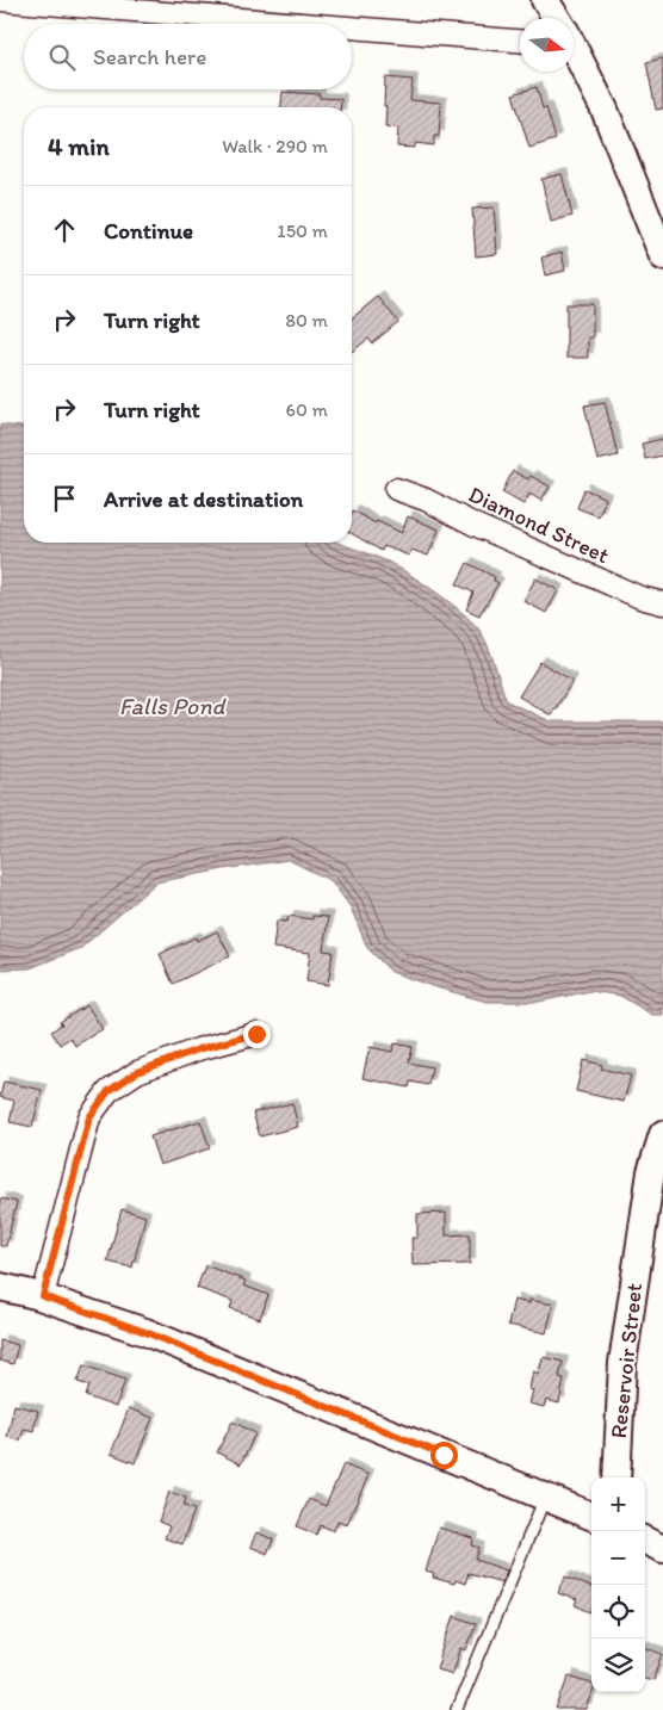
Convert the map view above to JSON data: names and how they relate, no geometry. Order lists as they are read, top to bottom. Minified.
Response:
{"streets":{"street":["Diamond Street","Reservoir Street"]},"water":["Falls Pond"],"north":"right","page":{"search":"Search here","heading":["4 min","Walk · 290 m"],"list":[["Continue","150 m"],["Turn right","80 m"],["Turn right","60 m"],"Arrive at destination"],"map_buttons":["+","−"]}}
